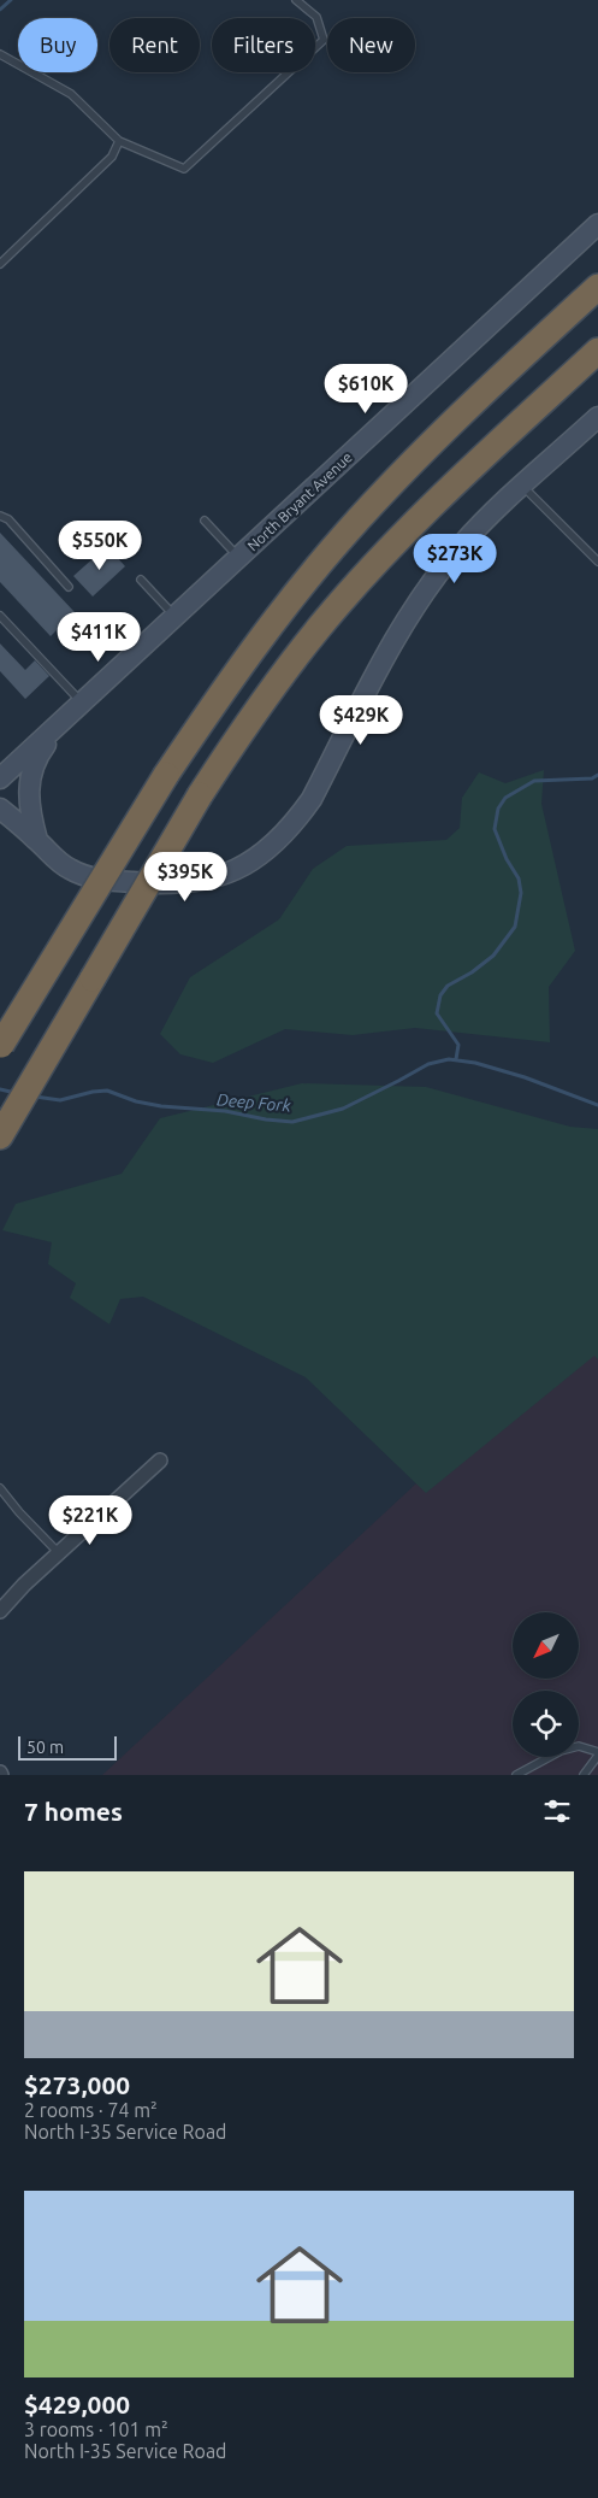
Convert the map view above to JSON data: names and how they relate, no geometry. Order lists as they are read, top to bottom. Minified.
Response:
{"streets":{"main road":["North Bryant Avenue"]},"water":["Deep Fork"],"scale_bar":"50 m","north":"bottom left","page":{"chip":["Buy","Rent","Filters","New"],"price":["$610K","$550K","$273K","$411K","$429K","$395K","$221K"],"scale":"50 m","heading":"7 homes","list":[{"name":"$273,000","note":"2 rooms · 74 m² · North I-35 Service Road"},{"name":"$429,000","note":"3 rooms · 101 m² · North I-35 Service Road"}]}}
